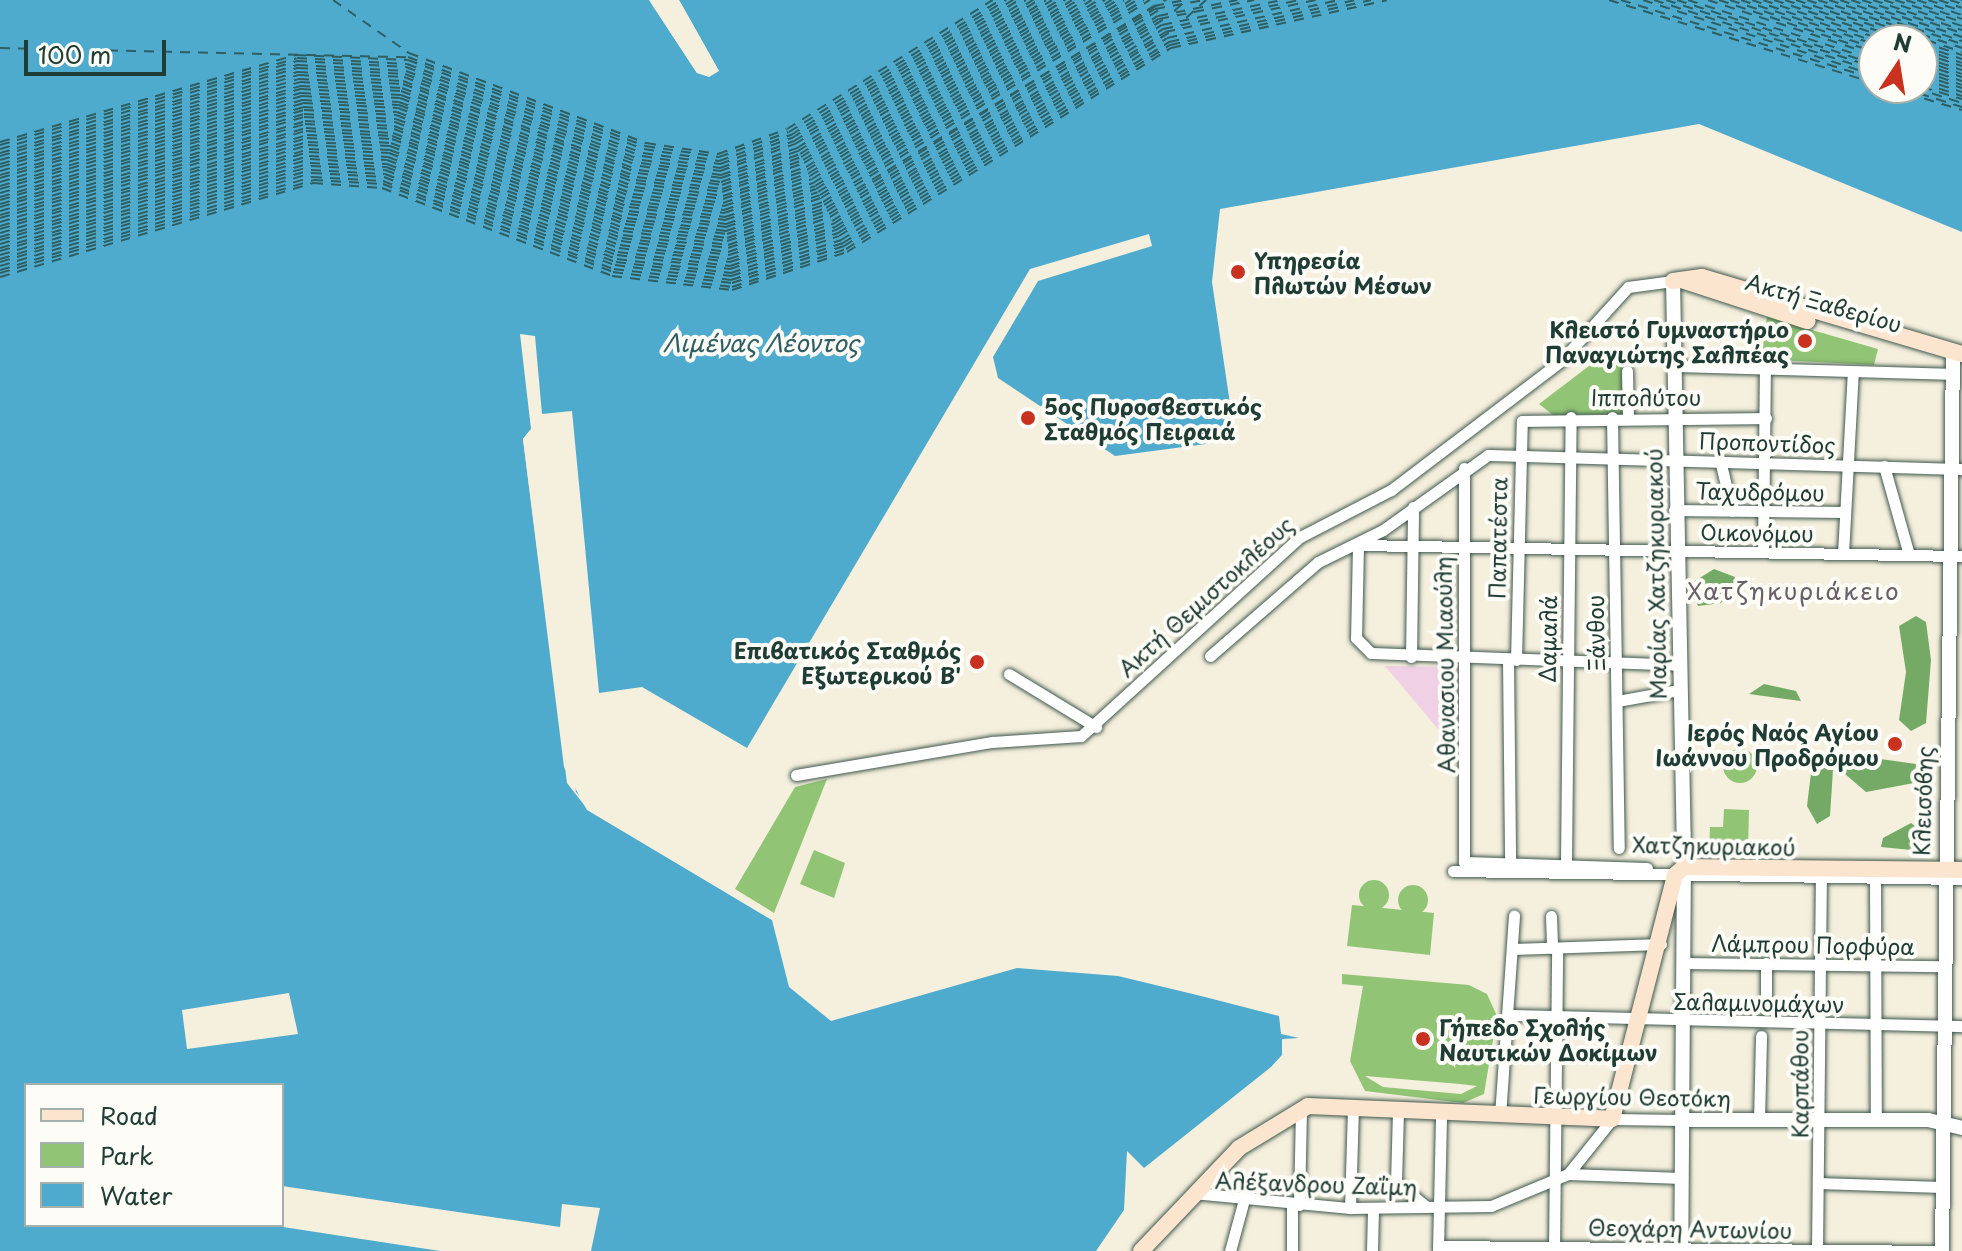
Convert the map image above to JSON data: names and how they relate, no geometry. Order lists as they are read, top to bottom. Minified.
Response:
{"streets":{"main road":["Ακτή Ξαβερίου","Χατζηκυριακού","Γεωργίου Θεοτόκη"],"street":["Ιππολύτου","Προποντίδος","Ταχυδρόμου","Οικονόμου","Παπατέστα","Μαρίας Χατζηκυριακού","Ακτή Θεμιστοκλέους","Ξάνθου","Δαμαλά","Αθανασιου Μιαούλη","Κλεισόβης","Λάμπρου Πορφύρα","Σαλαμινομάχων","Καρπάθου","Αλέξανδρου Ζαΐμη","Θεοχάρη Αντωνίου"]},"crossings":[["Ακτή Ξαβερίου","Μαρίας Χατζηκυριακού"],["Ακτή Ξαβερίου","Ακτή Θεμιστοκλέους"],["Ακτή Ξαβερίου","Κλεισόβης"],["Ιππολύτου","Παπατέστα"],["Ιππολύτου","Μαρίας Χατζηκυριακού"],["Ιππολύτου","Ξάνθου"],["Ιππολύτου","Δαμαλά"],["Προποντίδος","Οικονόμου"],["Προποντίδος","Παπατέστα"],["Προποντίδος","Μαρίας Χατζηκυριακού"],["Προποντίδος","Ξάνθου"],["Προποντίδος","Δαμαλά"],["Προποντίδος","Αθανασιου Μιαούλη"],["Προποντίδος","Κλεισόβης"],["Ταχυδρόμου","Μαρίας Χατζηκυριακού"],["Οικονόμου","Παπατέστα"],["Οικονόμου","Μαρίας Χατζηκυριακού"],["Οικονόμου","Ξάνθου"],["Οικονόμου","Δαμαλά"],["Οικονόμου","Αθανασιου Μιαούλη"],["Οικονόμου","Κλεισόβης"],["Παπατέστα","Χατζηκυριακού"],["Μαρίας Χατζηκυριακού","Ακτή Θεμιστοκλέους"],["Μαρίας Χατζηκυριακού","Χατζηκυριακού"],["Μαρίας Χατζηκυριακού","Λάμπρου Πορφύρα"],["Μαρίας Χατζηκυριακού","Σαλαμινομάχων"],["Μαρίας Χατζηκυριακού","Γεωργίου Θεοτόκη"],["Μαρίας Χατζηκυριακού","Θεοχάρη Αντωνίου"],["Δαμαλά","Χατζηκυριακού"],["Αθανασιου Μιαούλη","Χατζηκυριακού"],["Κλεισόβης","Χατζηκυριακού"],["Κλεισόβης","Λάμπρου Πορφύρα"],["Κλεισόβης","Σαλαμινομάχων"],["Κλεισόβης","Γεωργίου Θεοτόκη"],["Κλεισόβης","Θεοχάρη Αντωνίου"],["Χατζηκυριακού","Καρπάθου"],["Λάμπρου Πορφύρα","Καρπάθου"],["Σαλαμινομάχων","Καρπάθου"],["Καρπάθου","Γεωργίου Θεοτόκη"],["Καρπάθου","Θεοχάρη Αντωνίου"]],"districts":["Χατζηκυριάκειο"],"water":["Λιμένας Λέοντος"],"places":["Υπηρεσία Πλωτών Μέσων","Κλειστό Γυμναστήριο Παναγιώτης Σαλπέας","5ος Πυροσβεστικός Σταθμός Πειραιά","Επιβατικός Σταθμός Εξωτερικού Β'","Ιερός Ναός Αγίου Ιωάννου Προδρόμου","Γήπεδο Σχολής Ναυτικών Δοκίμων"],"legend":["Road","Park","Water"],"scale_bar":"100 m","north":"top"}
